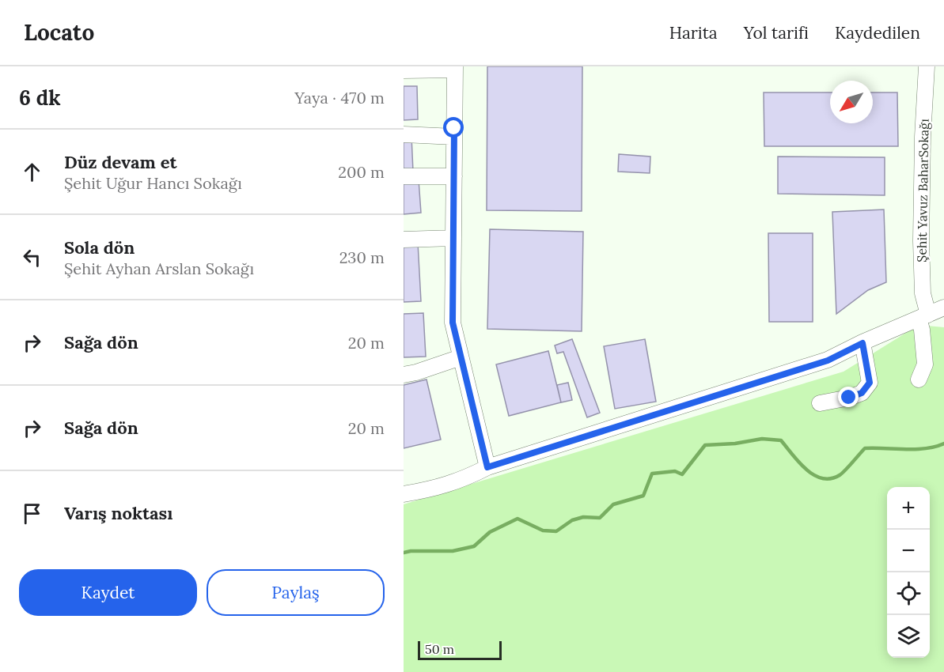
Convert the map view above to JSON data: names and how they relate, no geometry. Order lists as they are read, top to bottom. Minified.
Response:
{"streets":{"street":["Şehit Yavuz BaharSokağı"]},"scale_bar":"50 m","north":"bottom left","page":{"header":"Locato","nav":["Harita","Yol tarifi","Kaydedilen"],"heading":["6 dk","Yaya · 470 m"],"list":[["Düz devam et","Şehit Uğur Hancı Sokağı","200 m"],["Sola dön","Şehit Ayhan Arslan Sokağı","230 m"],["Sağa dön","20 m"],["Sağa dön","20 m"],"Varış noktası"],"map_buttons":["+","−"],"buttons":["Kaydet","Paylaş"],"scale":"50 m"}}
